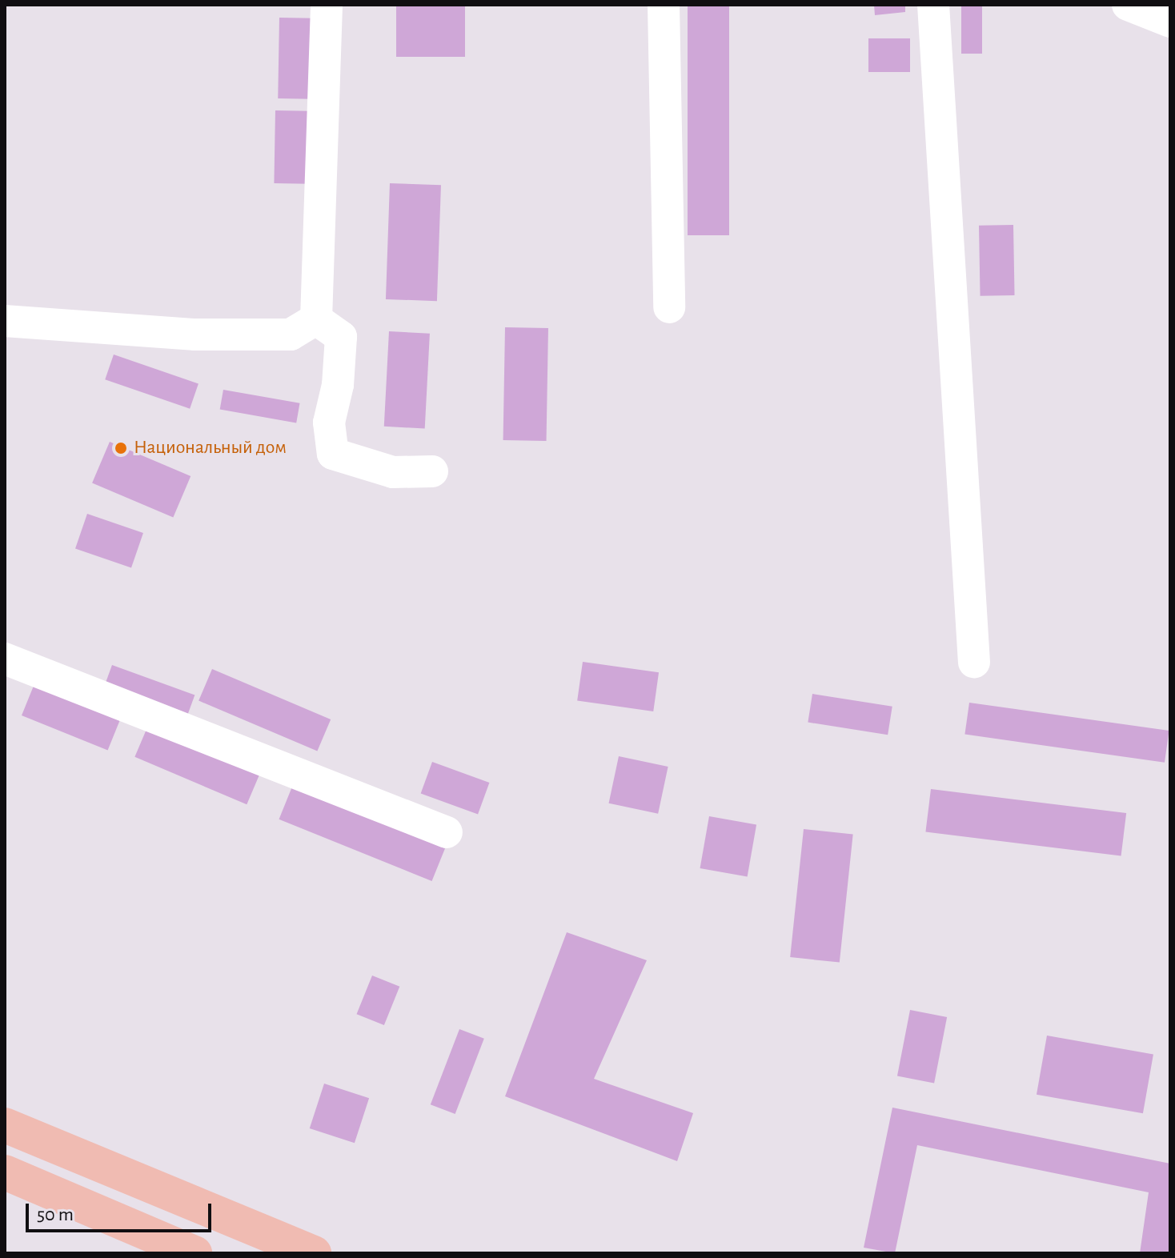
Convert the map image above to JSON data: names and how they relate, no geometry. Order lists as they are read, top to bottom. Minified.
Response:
{"places":["Национальный дом"],"scale_bar":"50 m"}
